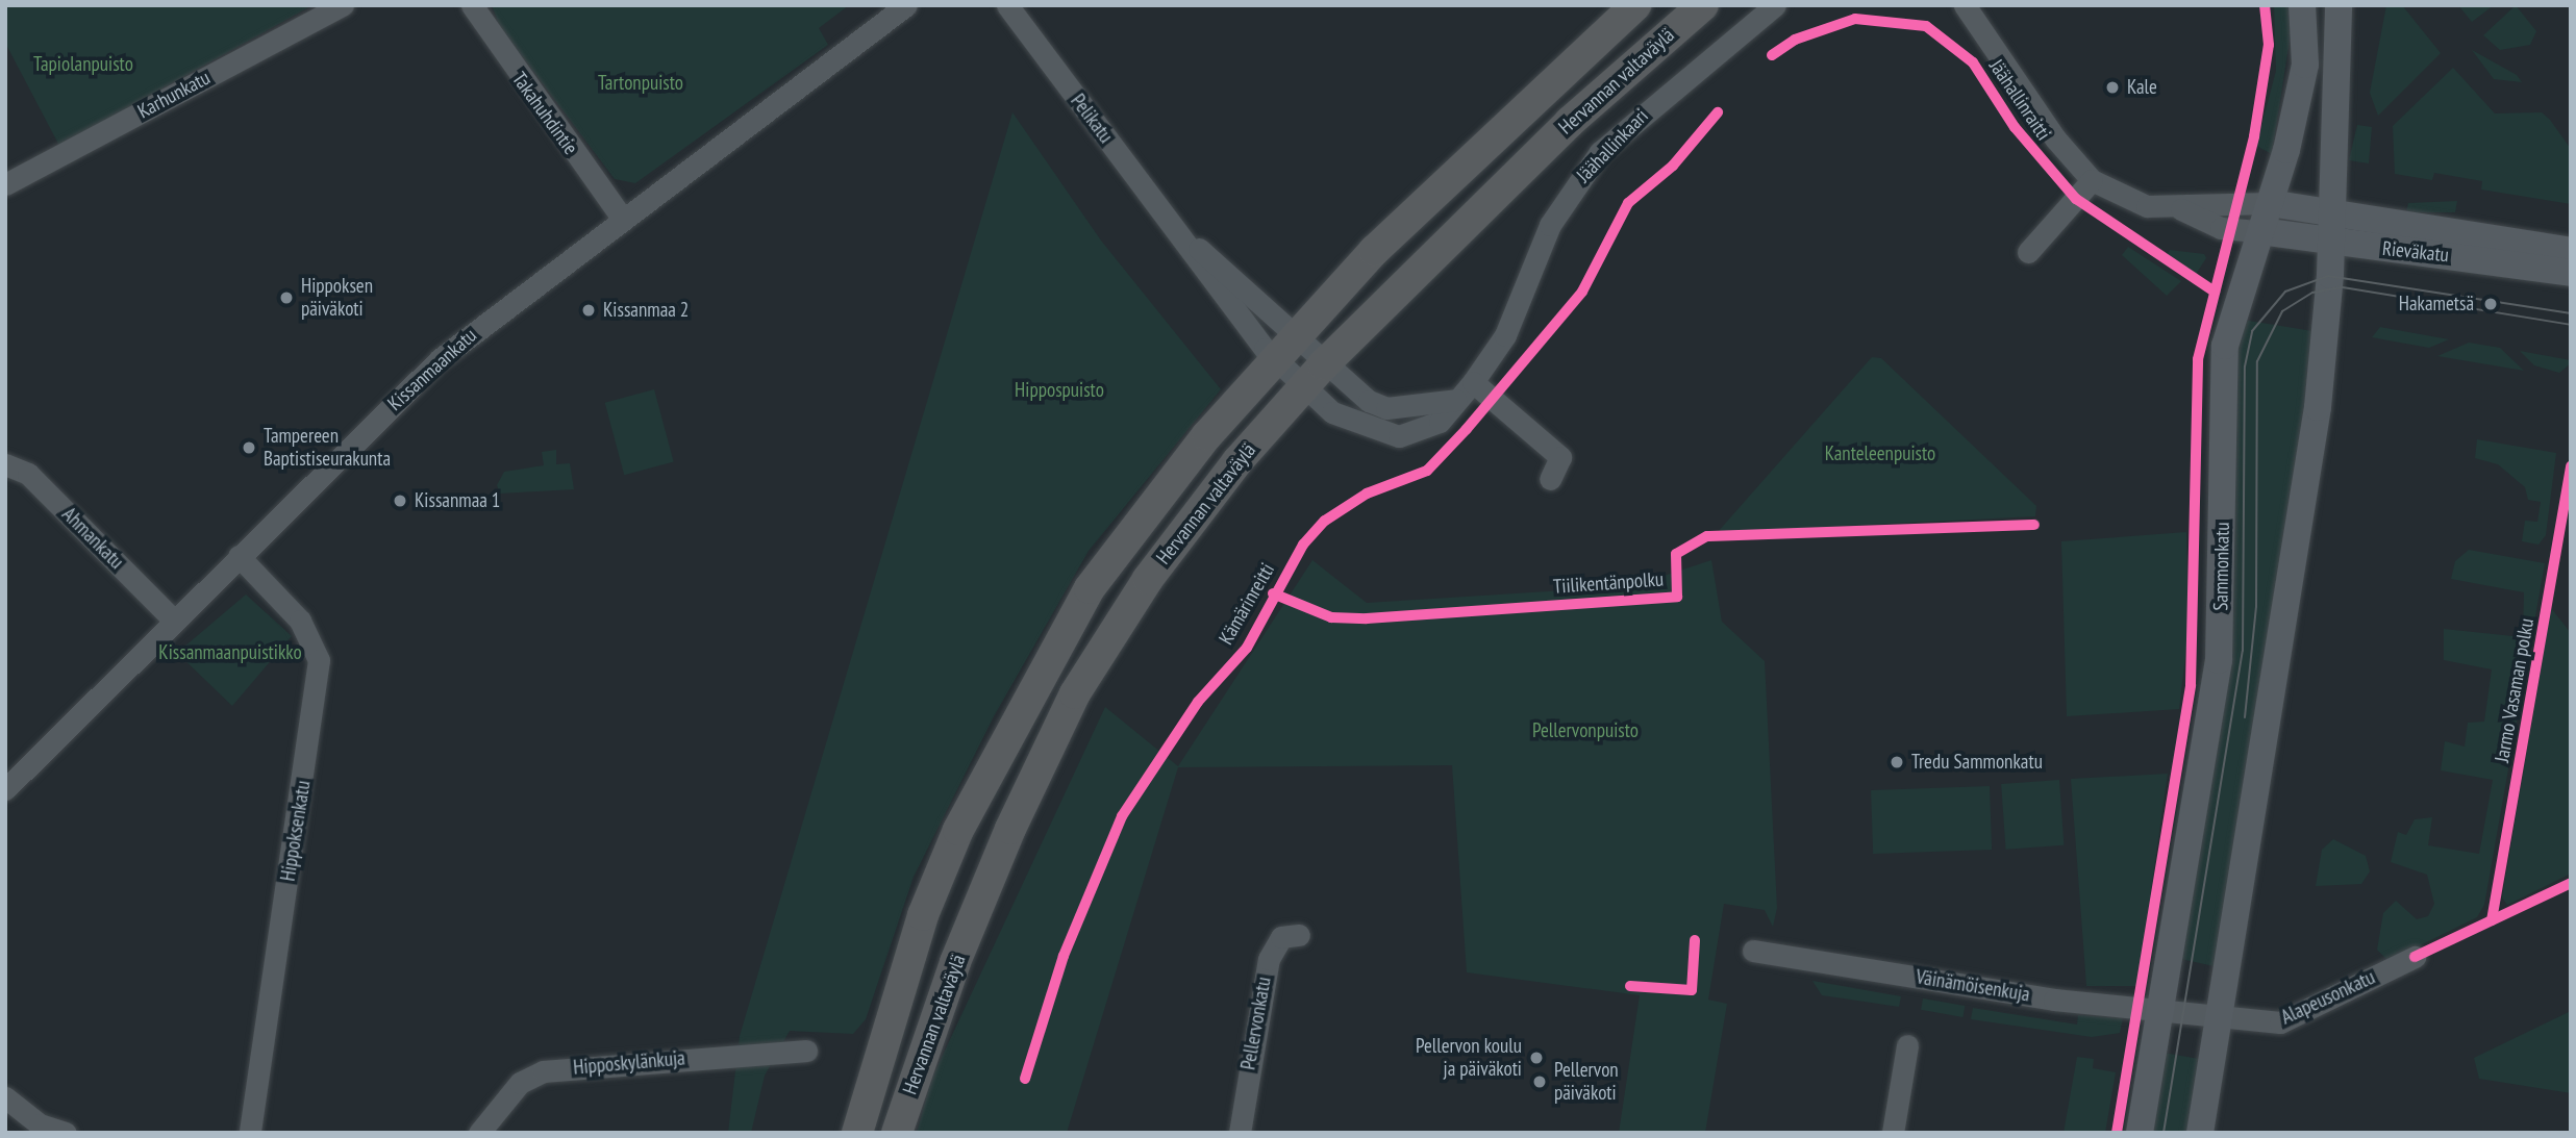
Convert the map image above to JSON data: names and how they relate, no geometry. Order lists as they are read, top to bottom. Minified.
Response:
{"streets":{"highway":["Hervannan valtaväylä"],"main road":["Rieväkatu","Sammonkatu"],"street":["Karhunkatu","Takahuhdintie","Pelikatu","Jäähallinkaari","Kissanmaankatu","Ahmankatu","Hippoksenkatu","Väinämöisenkuja","Alapeusonkatu","Pellervonkatu","Hipposkylänkuja"],"cycle path":["Jäähallinraitti","Tiilikentänpolku","Kämärinreitti","Jarmo Vasaman polku"]},"crossings":[["Hervannan valtaväylä","Pelikatu"],["Hervannan valtaväylä","Jäähallinkaari"],["Takahuhdintie","Kissanmaankatu"],["Pelikatu","Jäähallinkaari"],["Rieväkatu","Sammonkatu"],["Kissanmaankatu","Ahmankatu"],["Kissanmaankatu","Hippoksenkatu"],["Sammonkatu","Väinämöisenkuja"],["Väinämöisenkuja","Alapeusonkatu"]],"parks":["Tapiolanpuisto","Tartonpuisto","Hippospuisto","Kanteleenpuisto","Kissanmaanpuistikko","Pellervonpuisto"],"places":["Kale","Hippoksen päiväkoti","Hakametsä","Kissanmaa 2","Tampereen Baptistiseurakunta","Kissanmaa 1","Tredu Sammonkatu","Pellervon koulu ja päiväkoti","Pellervon päiväkoti"]}
